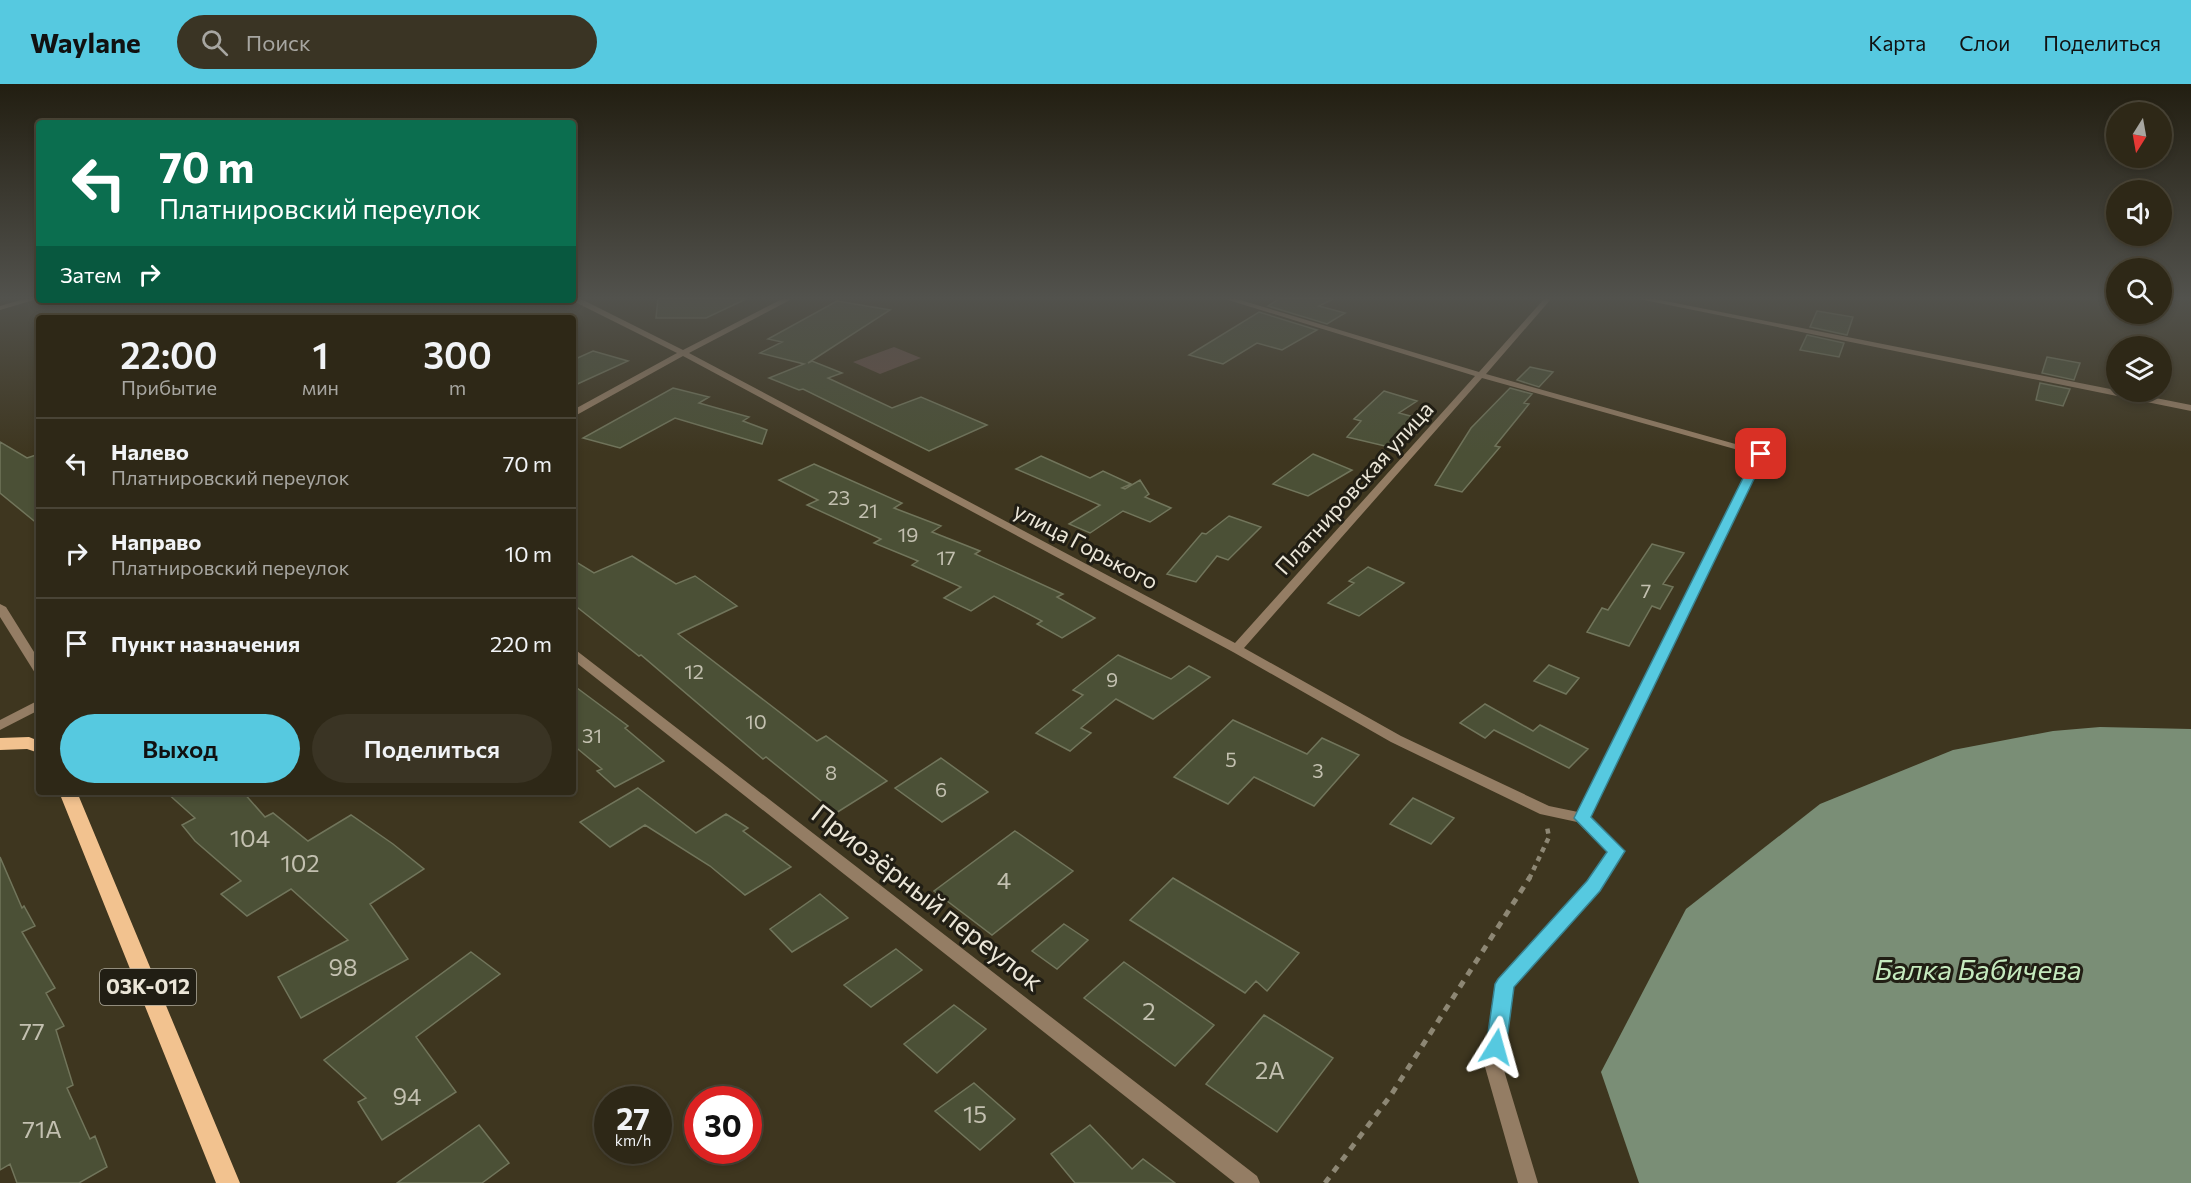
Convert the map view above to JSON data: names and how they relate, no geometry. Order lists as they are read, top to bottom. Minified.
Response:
{"streets":{"main road":["03К-012"],"street":["Платнировская улица","улица Горького","Приозёрный переулок"]},"crossings":[["Платнировская улица","улица Горького"]],"water":["Балка Бабичева"],"house_numbers":["23","21","19","17","7","12","9","10","31","5","3","8","6","104","102","4","98","2","77","2А","94","15","71А"],"north":"bottom","page":{"header":"Waylane","search":"Поиск","nav":["Карта","Слои","Поделиться"],"turn":["70 m","Платнировский переулок"],"then":"Затем","eta":["22:00","Прибытие","1","мин","300","m"],"list":[{"name":"Налево","note":"Платнировский переулок","value":"70 m"},{"name":"Направо","note":"Платнировский переулок","value":"10 m"},{"name":"Пункт назначения","value":"220 m"}],"buttons":["Выход","Поделиться"],"speed":"27 km/h","limit":"30"}}
